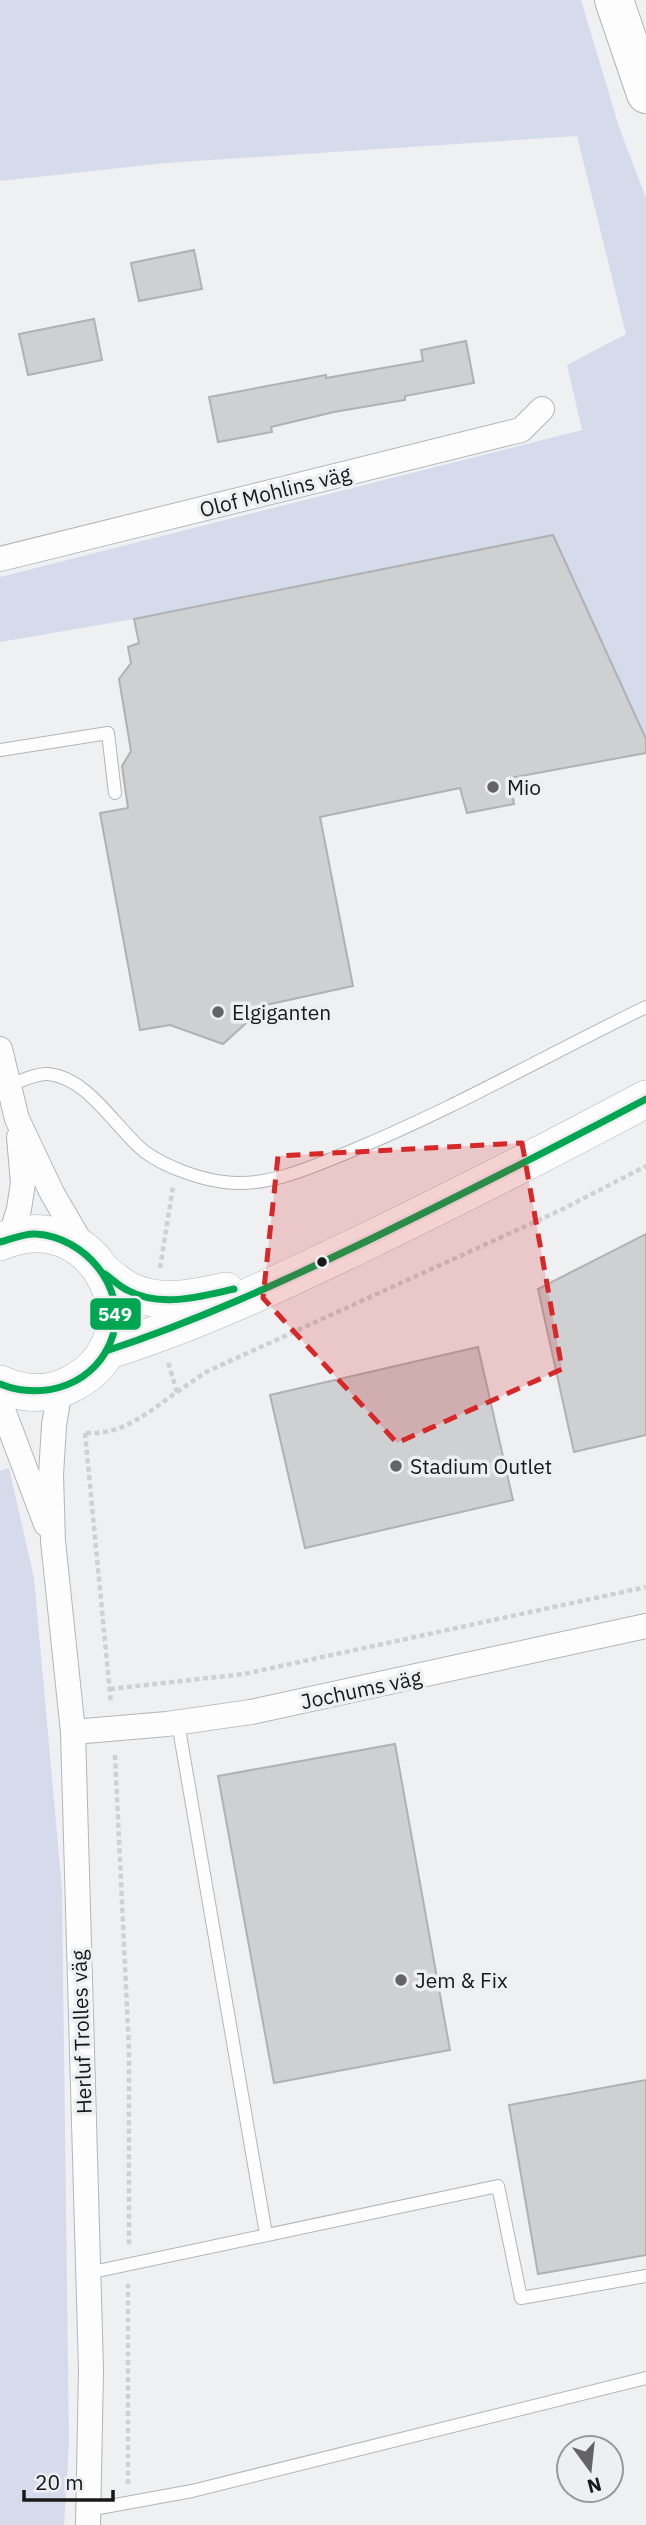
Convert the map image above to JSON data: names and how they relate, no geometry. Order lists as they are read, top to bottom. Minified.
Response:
{"streets":{"street":["Olof Mohlins väg","Jochums väg","Herluf Trolles väg"]},"crossings":[["Jochums väg","Herluf Trolles väg"]],"places":["Mio","Elgiganten","Stadium Outlet","Jem & Fix"],"lines":["transit line 549"],"scale_bar":"20 m","north":"bottom"}
